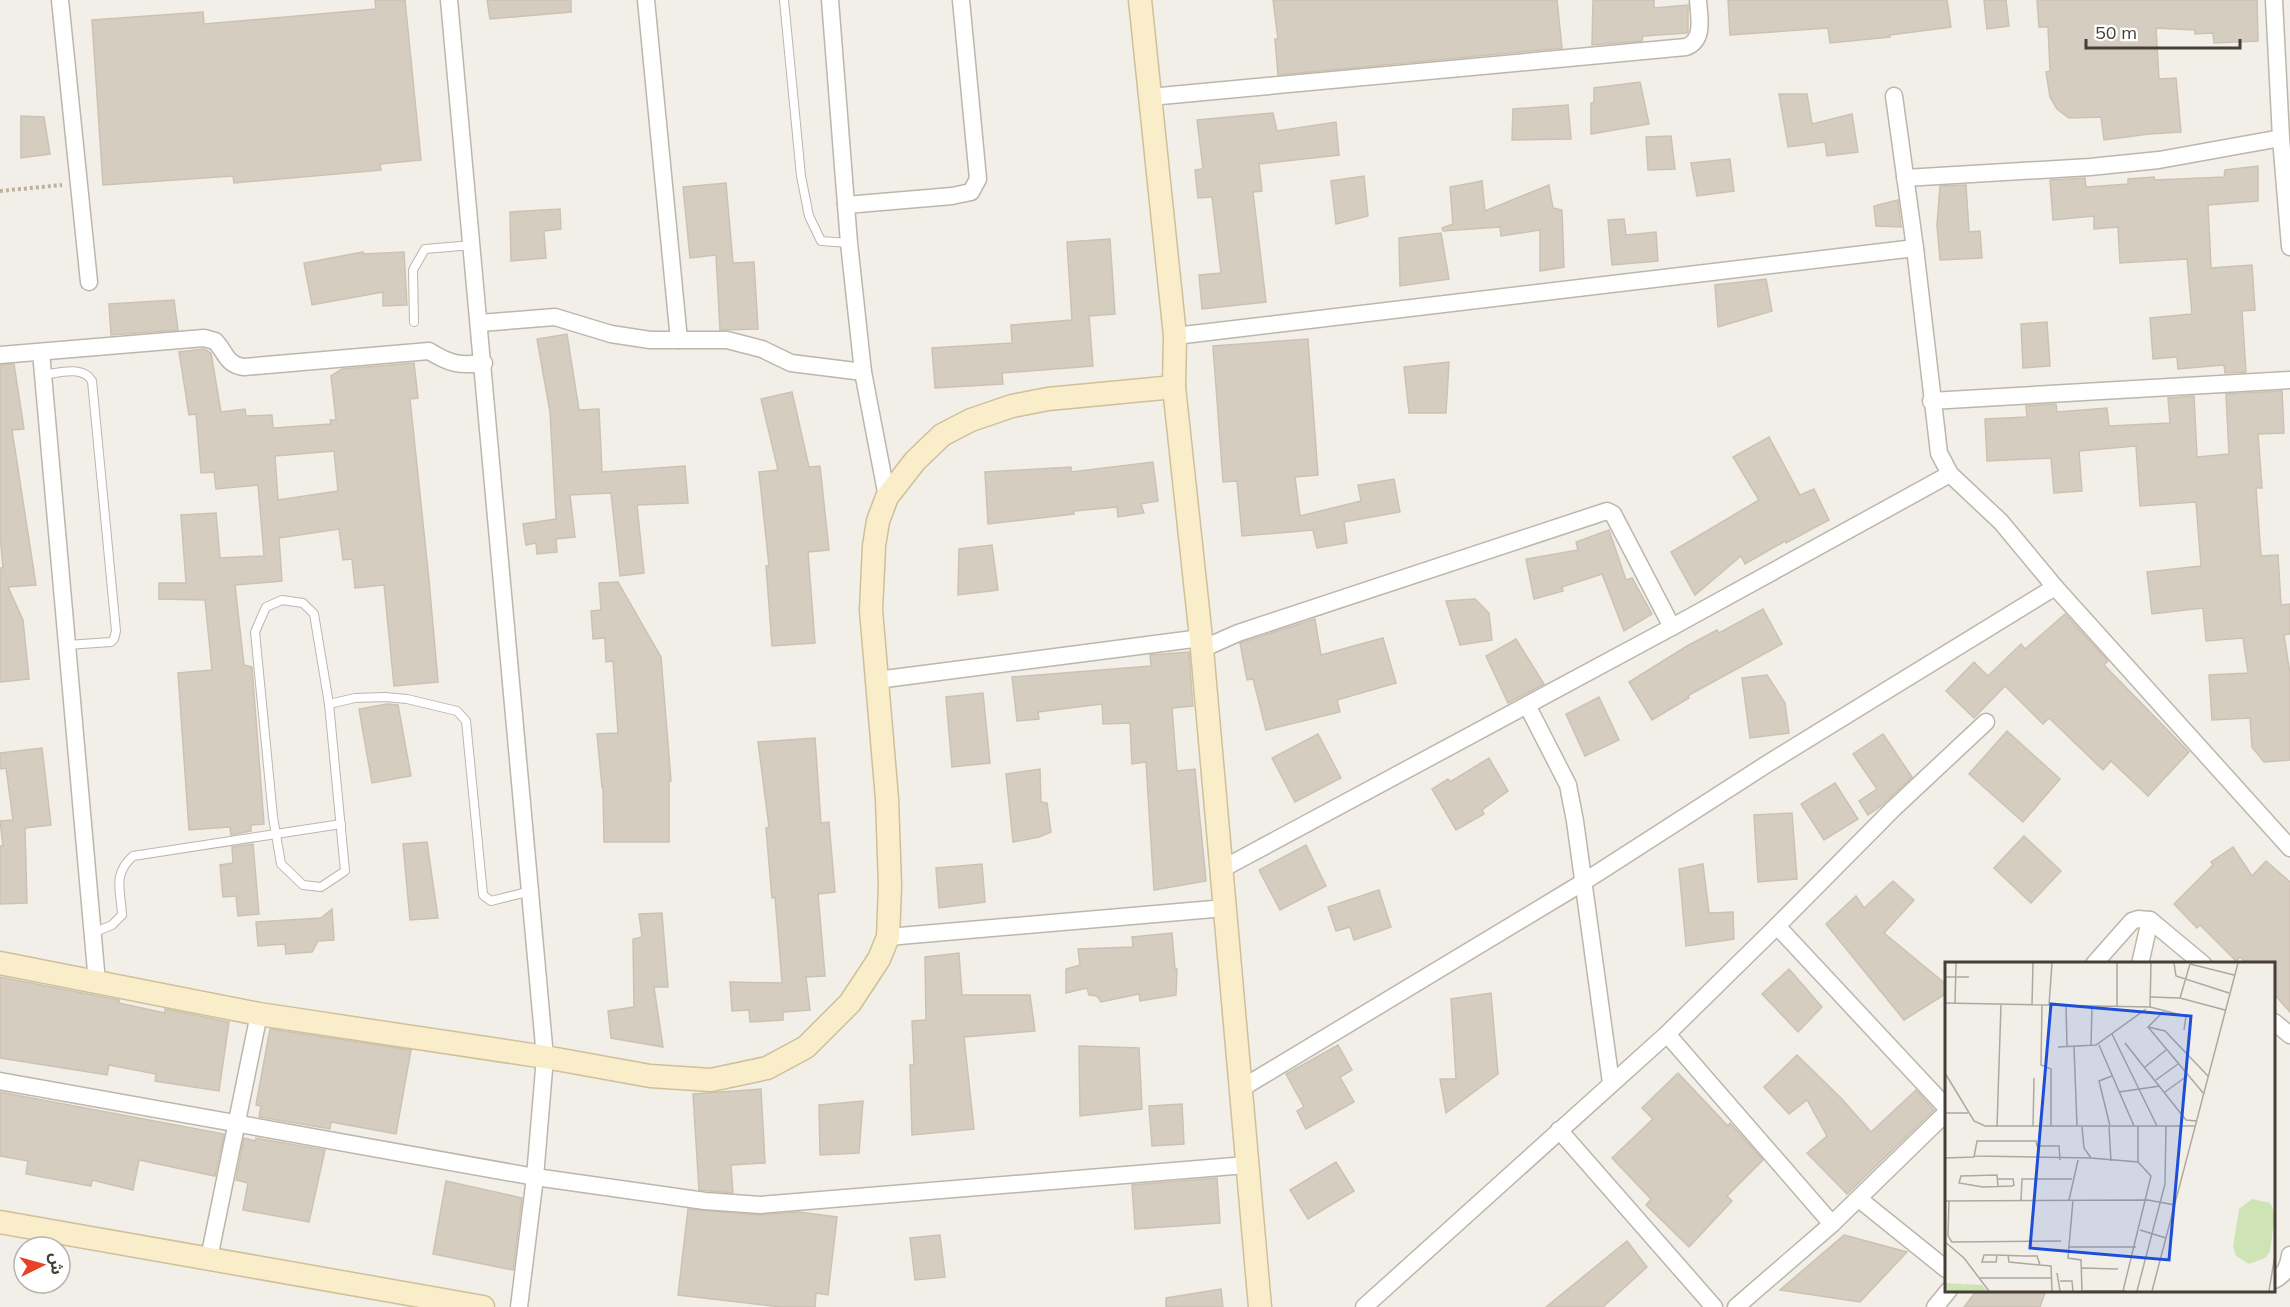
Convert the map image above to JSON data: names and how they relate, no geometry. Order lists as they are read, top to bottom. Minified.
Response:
{"scale_bar":"50 m","north":"right"}
